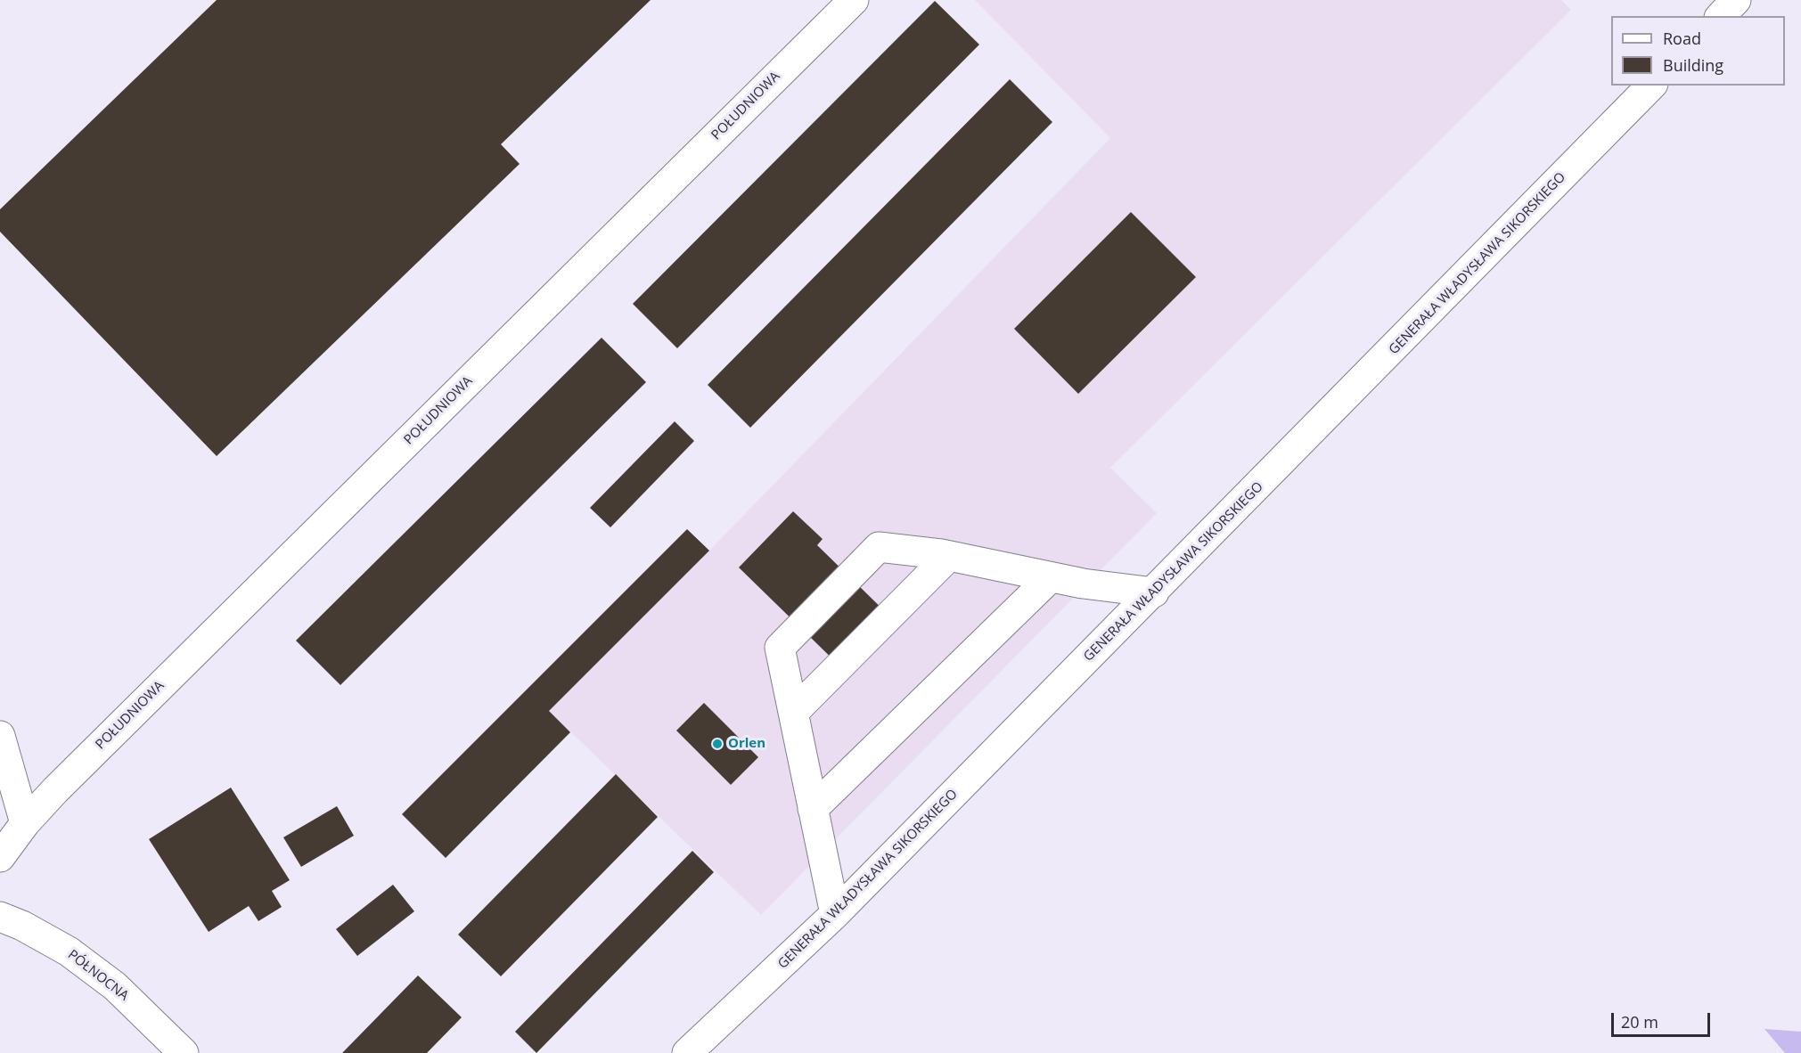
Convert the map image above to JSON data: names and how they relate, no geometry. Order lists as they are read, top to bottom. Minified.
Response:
{"streets":{"street":["POŁUDNIOWA","GENERAŁA WŁADYSŁAWA SIKORSKIEGO","PÓŁNOCNA"]},"places":["Orlen"],"legend":["Road","Building"],"scale_bar":"20 m"}
